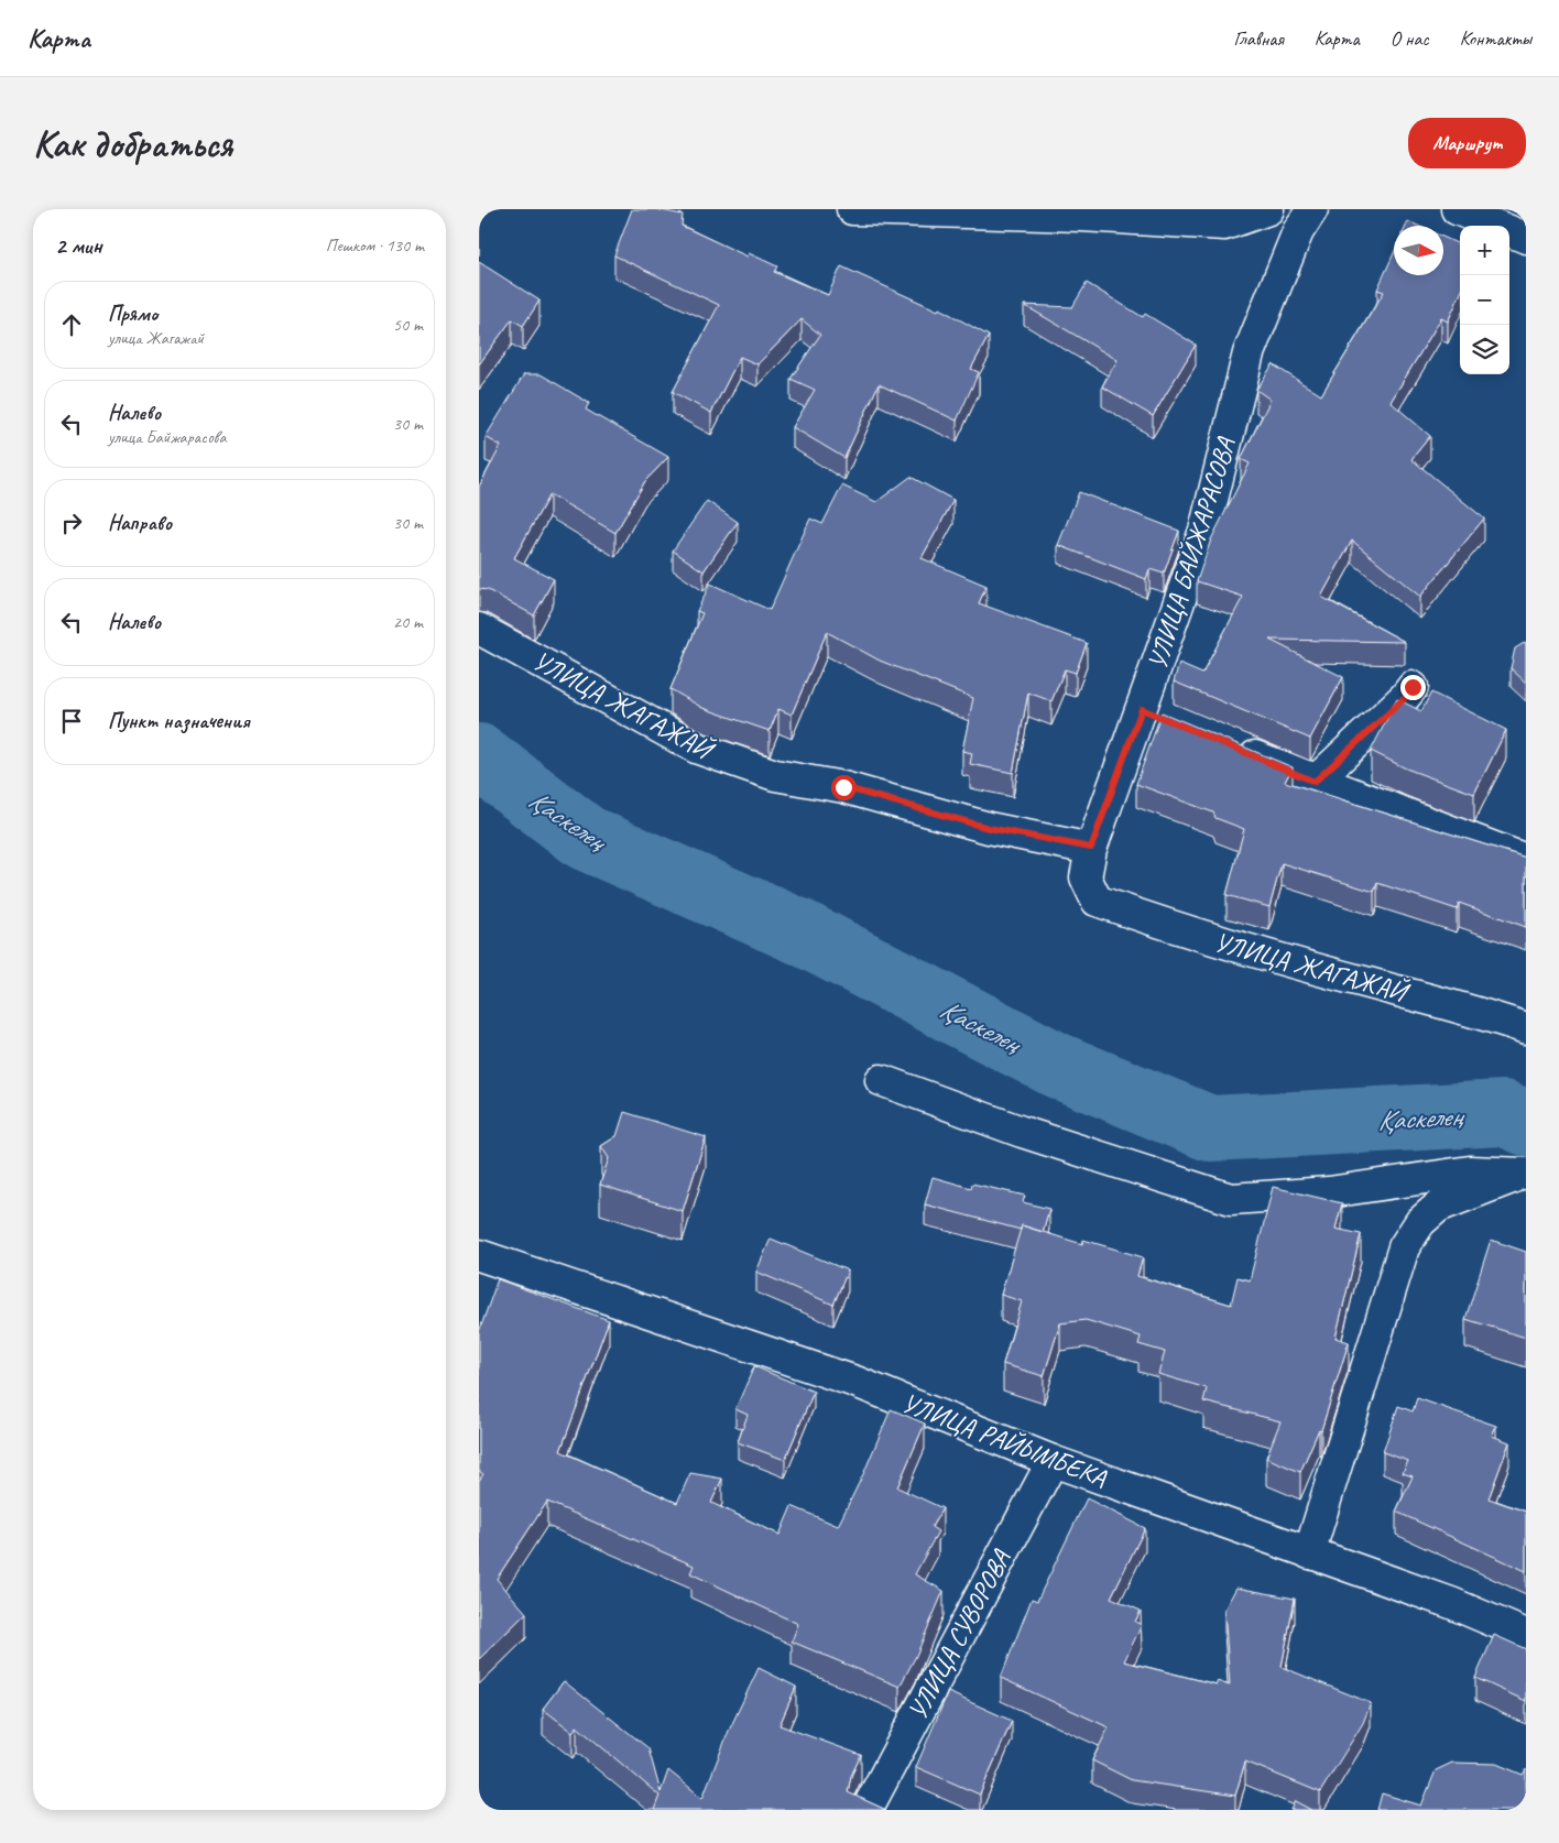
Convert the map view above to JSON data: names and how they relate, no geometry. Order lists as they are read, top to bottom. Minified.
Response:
{"streets":{"street":["УЛИЦА БАЙЖАРАСОВА","УЛИЦА ЖАГАЖАЙ","УЛИЦА РАЙЫМБЕКА","УЛИЦА СУВОРОВА"]},"crossings":[["УЛИЦА БАЙЖАРАСОВА","УЛИЦА ЖАГАЖАЙ"],["УЛИЦА РАЙЫМБЕКА","УЛИЦА СУВОРОВА"]],"water":["Қаскелең"],"north":"right","page":{"header":"Карта","nav":["Главная","Карта","О нас","Контакты"],"buttons":"Маршрут","title":"Как добраться","heading":["2 мин","Пешком · 130 m"],"map_buttons":["+","−"],"list":[["Прямо","улица Жагажай","50 m"],["Налево","улица Байжарасова","30 m"],["Направо","30 m"],["Налево","20 m"],"Пункт назначения"]}}
